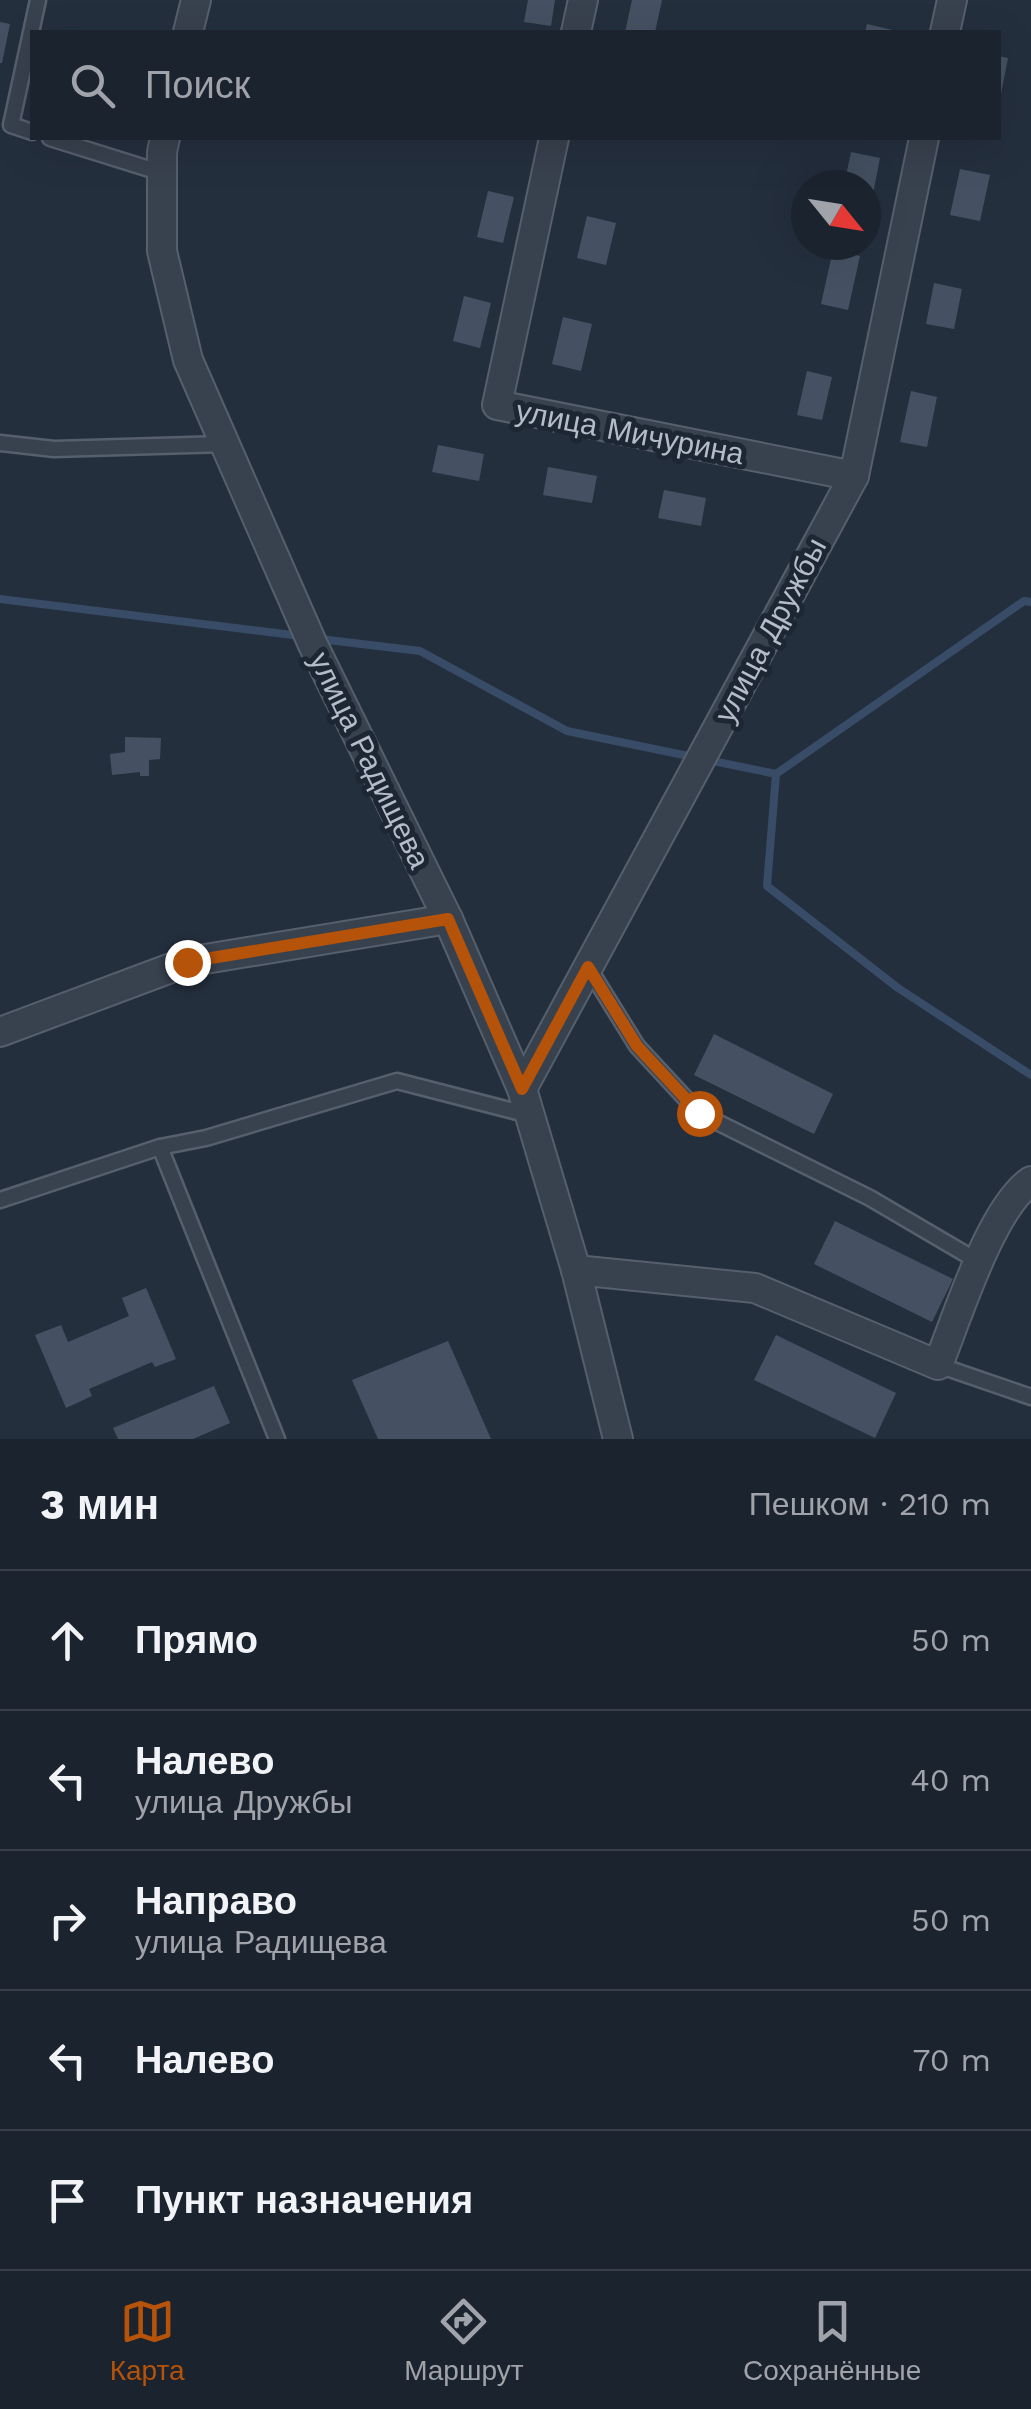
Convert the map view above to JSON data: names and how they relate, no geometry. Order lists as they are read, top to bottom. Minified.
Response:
{"streets":{"street":["улица Мичурина","улица Дружбы","улица Радищева"]},"crossings":[["улица Мичурина","улица Дружбы"],["улица Дружбы","улица Радищева"]],"north":"bottom right","page":{"search":"Поиск","heading":["3 мин","Пешком · 210 m"],"list":[["Прямо","50 m"],["Налево","улица Дружбы","40 m"],["Направо","улица Радищева","50 m"],["Налево","70 m"],"Пункт назначения"],"nav":["Карта","Маршрут","Сохранённые"]}}
